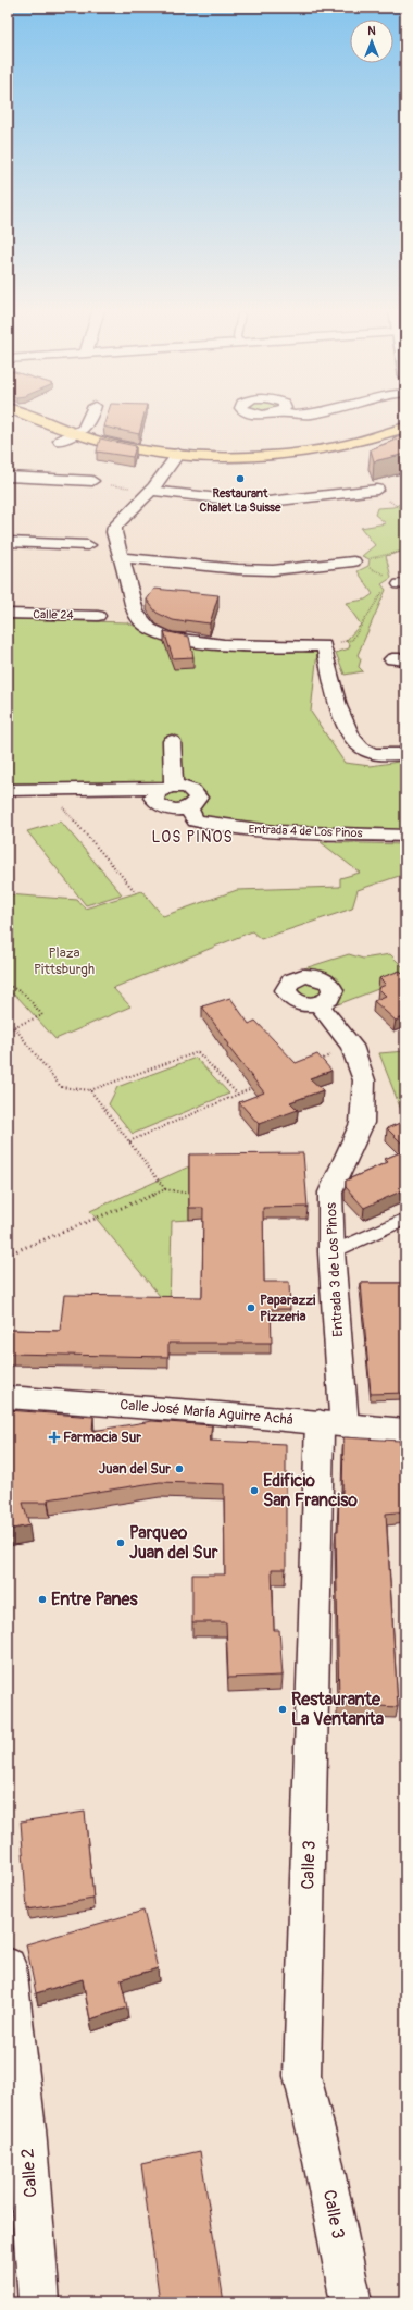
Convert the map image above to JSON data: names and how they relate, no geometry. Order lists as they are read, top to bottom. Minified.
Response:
{"streets":{"street":["Calle 24","Entrada 4 de Los Pinos","Entrada 3 de Los Pinos","Calle José María Aguirre Achá","Calle 3","Calle 2"]},"crossings":[["Entrada 3 de Los Pinos","Calle José María Aguirre Achá"],["Entrada 3 de Los Pinos","Calle 3"],["Calle José María Aguirre Achá","Calle 3"]],"districts":["LOS PINOS"],"parks":["Plaza Pittsburgh"],"places":{"other":["Restaurant Chalet La Suisse","Paparazzi Pizzeria","Juan del Sur","Edificio San Franciso","Parqueo Juan del Sur","Entre Panes","Restaurante La Ventanita"],"health":["Farmacia Sur"]},"north":"top"}
